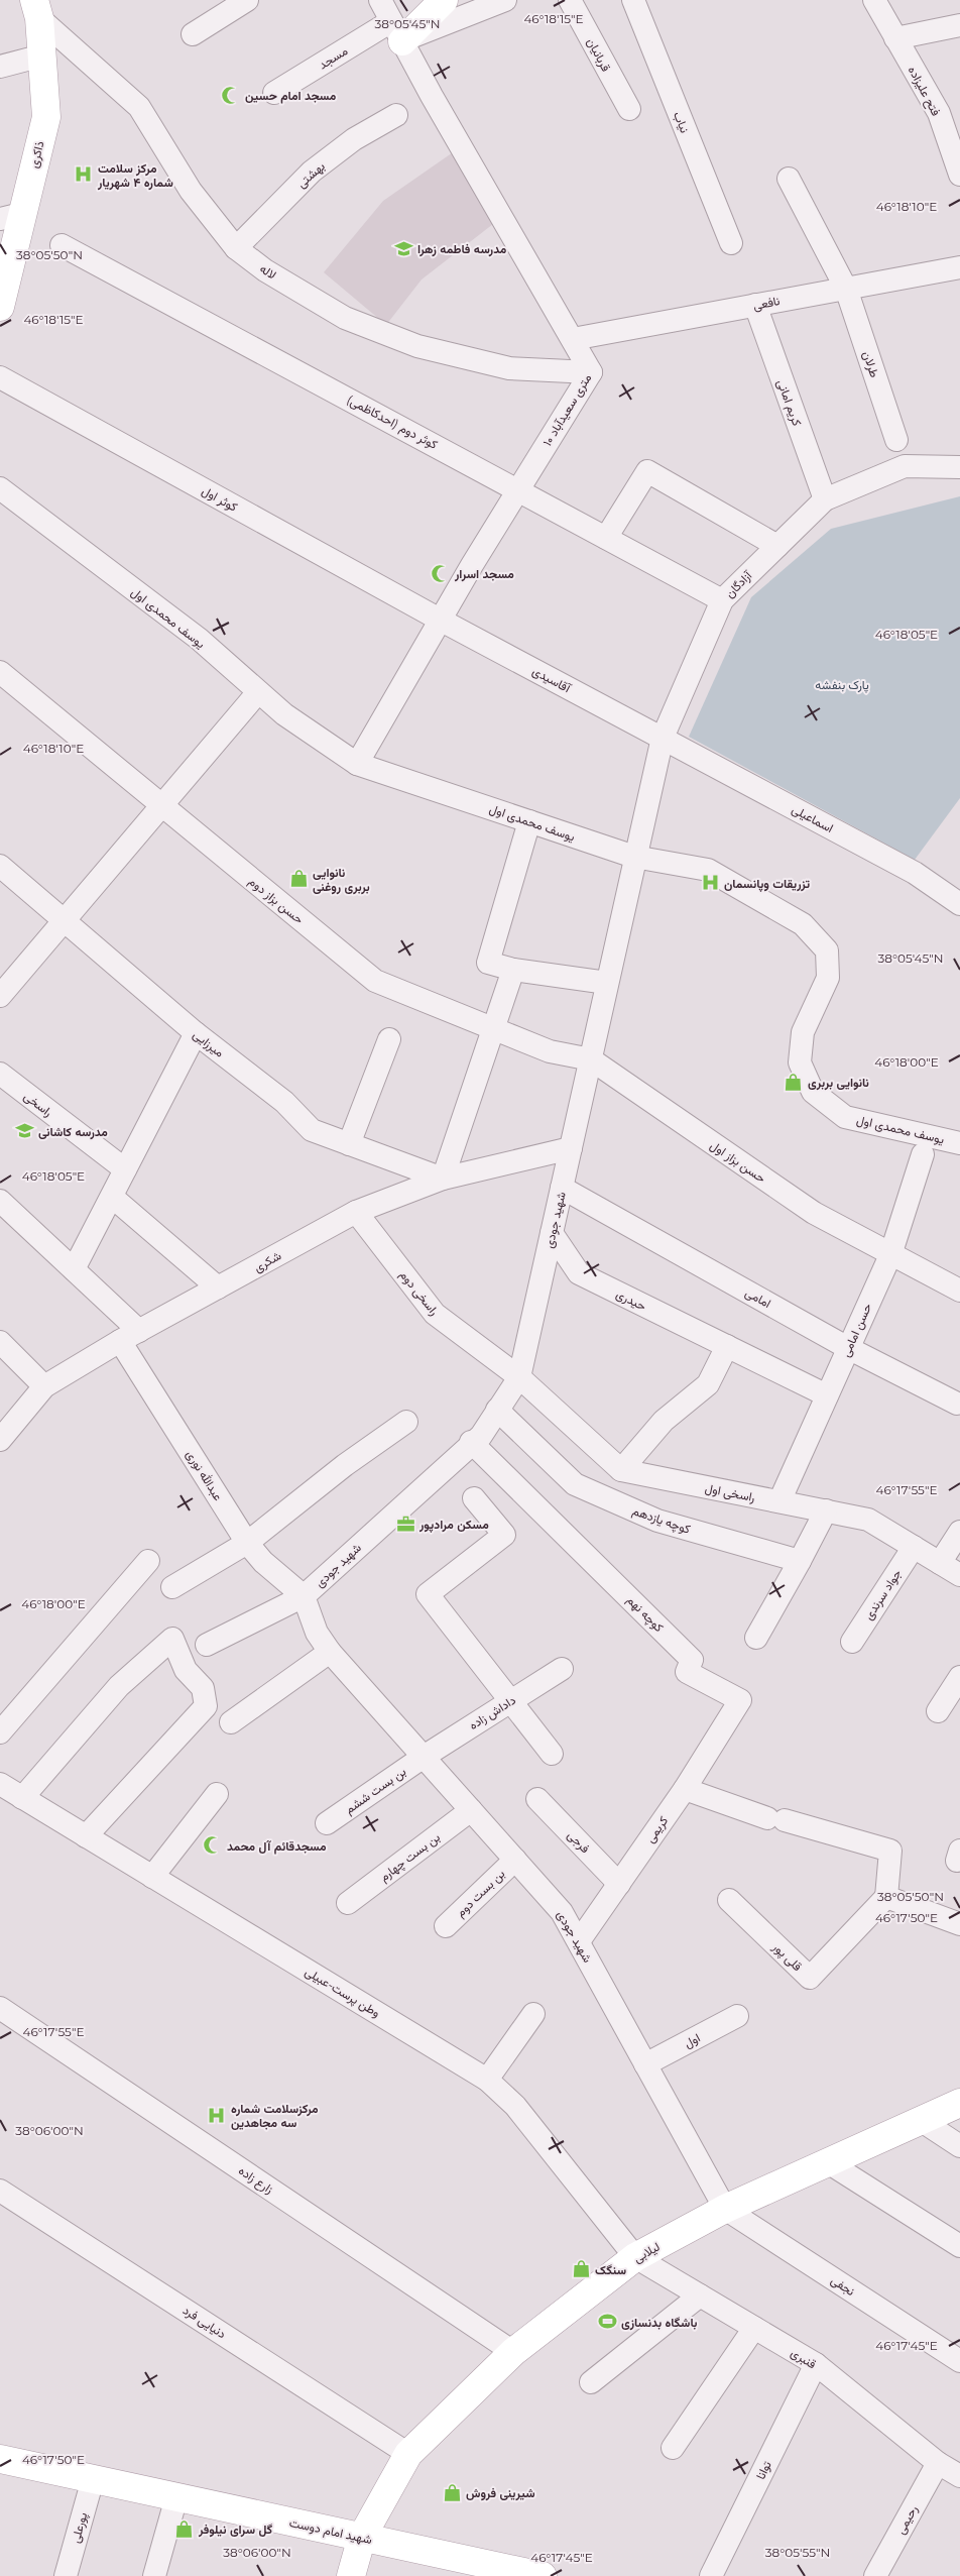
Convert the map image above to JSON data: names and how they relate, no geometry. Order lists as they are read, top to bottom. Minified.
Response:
{"streets":{"main road":["ذاکری","لیلابی","شهید امام دوست"],"street":["قربانیان","مسجد","فتح علیزاده","نیاب","بهشتی","لاله","نافعی","طرلان","کریم امانی","۱۰ متری سعیدآباد","کوثر دوم (احدکاظمی)","کوثر اول","آزادگان","یوسف محمدی اول","آقاسیدی","اسماعیلی","حسن بزاز دوم","میرزایی","راسخی","حسن بزاز اول","شهید جودی","شکری","راسخی دوم","امامی","حیدری","حسن امامی","عبدالله نوری","راسخی اول","کوچه یازدهم","جواد سرندی","کوچه نهم","داداش زاده","بن بست ششم","کریمی","فرجی","بن بست چهارم","بن بست دوم","قلی پور","وطن پرست-عبیلی","اول","زارع زاده","نجفی","دنیایی فرد","قنبری","توانا","رحیمی","پورعلی"]},"crossings":[["مسجد","۱۰ متری سعیدآباد"],["ذاکری","لاله"],["بهشتی","لاله"],["لاله","۱۰ متری سعیدآباد"],["نافعی","طرلان"],["نافعی","کریم امانی"],["نافعی","۱۰ متری سعیدآباد"],["کریم امانی","آزادگان"],["۱۰ متری سعیدآباد","کوثر دوم (احدکاظمی)"],["۱۰ متری سعیدآباد","کوثر اول"],["۱۰ متری سعیدآباد","یوسف محمدی اول"],["۱۰ متری سعیدآباد","آقاسیدی"],["کوثر دوم (احدکاظمی)","آزادگان"],["کوثر اول","آقاسیدی"],["آزادگان","یوسف محمدی اول"],["آزادگان","آقاسیدی"],["آزادگان","اسماعیلی"],["آزادگان","شهید جودی"],["یوسف محمدی اول","شهید جودی"],["آقاسیدی","اسماعیلی"],["حسن بزاز دوم","حسن بزاز اول"],["حسن بزاز دوم","شهید جودی"],["میرزایی","شکری"],["حسن بزاز اول","شهید جودی"],["حسن بزاز اول","حسن امامی"],["شهید جودی","شکری"],["شهید جودی","راسخی دوم"],["شهید جودی","امامی"],["شهید جودی","حیدری"],["شهید جودی","عبدالله نوری"],["شهید جودی","کوچه یازدهم"],["شهید جودی","کوچه نهم"],["شهید جودی","داداش زاده"],["شهید جودی","بن بست ششم"],["شهید جودی","کریمی"],["شهید جودی","بن بست چهارم"],["شهید جودی","بن بست دوم"],["شهید جودی","اول"],["شهید جودی","لیلابی"],["شهید جودی","نجفی"],["شکری","راسخی دوم"],["شکری","عبدالله نوری"],["امامی","حسن امامی"],["حیدری","حسن امامی"],["حسن امامی","راسخی اول"],["راسخی اول","جواد سرندی"],["کوچه نهم","کریمی"],["داداش زاده","بن بست ششم"],["کریمی","فرجی"],["وطن پرست-عبیلی","لیلابی"],["وطن پرست-عبیلی","قنبری"],["زارع زاده","لیلابی"],["لیلابی","نجفی"],["لیلابی","دنیایی فرد"],["لیلابی","قنبری"],["لیلابی","شهید امام دوست"],["قنبری","توانا"],["قنبری","رحیمی"],["پورعلی","شهید امام دوست"]],"parks":["پارک بنفشه"],"places":{"mosque":["مسجد امام حسین","مسجد اسرار","مسجدقائم آل محمد"],"hospital":["مرکز سلامت شماره ۴ شهریار","تزریقات وپانسمان","مرکزسلامت شماره سه مجاهدین"],"school or university":["مدرسه فاطمه زهرا","مدرسه کاشانی"],"shop":["نانوایی بربری روغنی","نانوایی بربری","سنگک","شیرینی فروش","گل سرای نیلوفر"],"office":["مسکن مرادپور"],"sports":["باشگاه بدنسازی"]},"coordinates":["46°18'15\"E","38°05'45\"N","46°18'10\"E","38°05'50\"N","46°18'05\"E","46°18'00\"E","46°17'55\"E","46°17'50\"E","38°06'00\"N","46°17'45\"E","38°05'55\"N"]}
